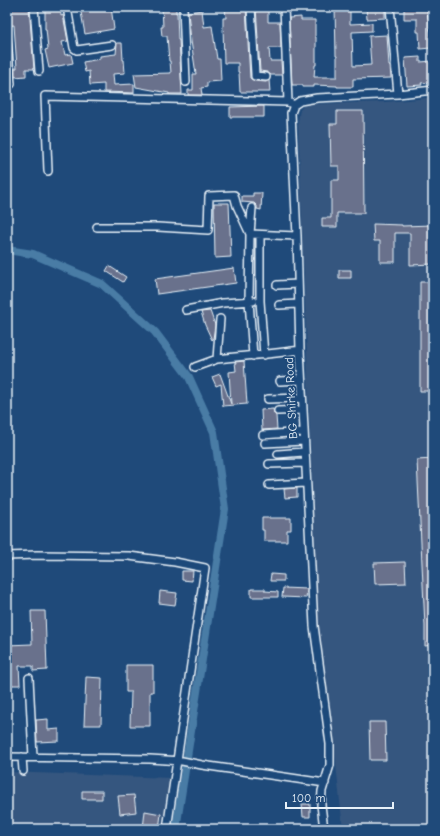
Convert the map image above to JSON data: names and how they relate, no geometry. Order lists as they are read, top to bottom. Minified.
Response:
{"streets":{"street":["BG Shirke Road"]},"scale_bar":"100 m"}
